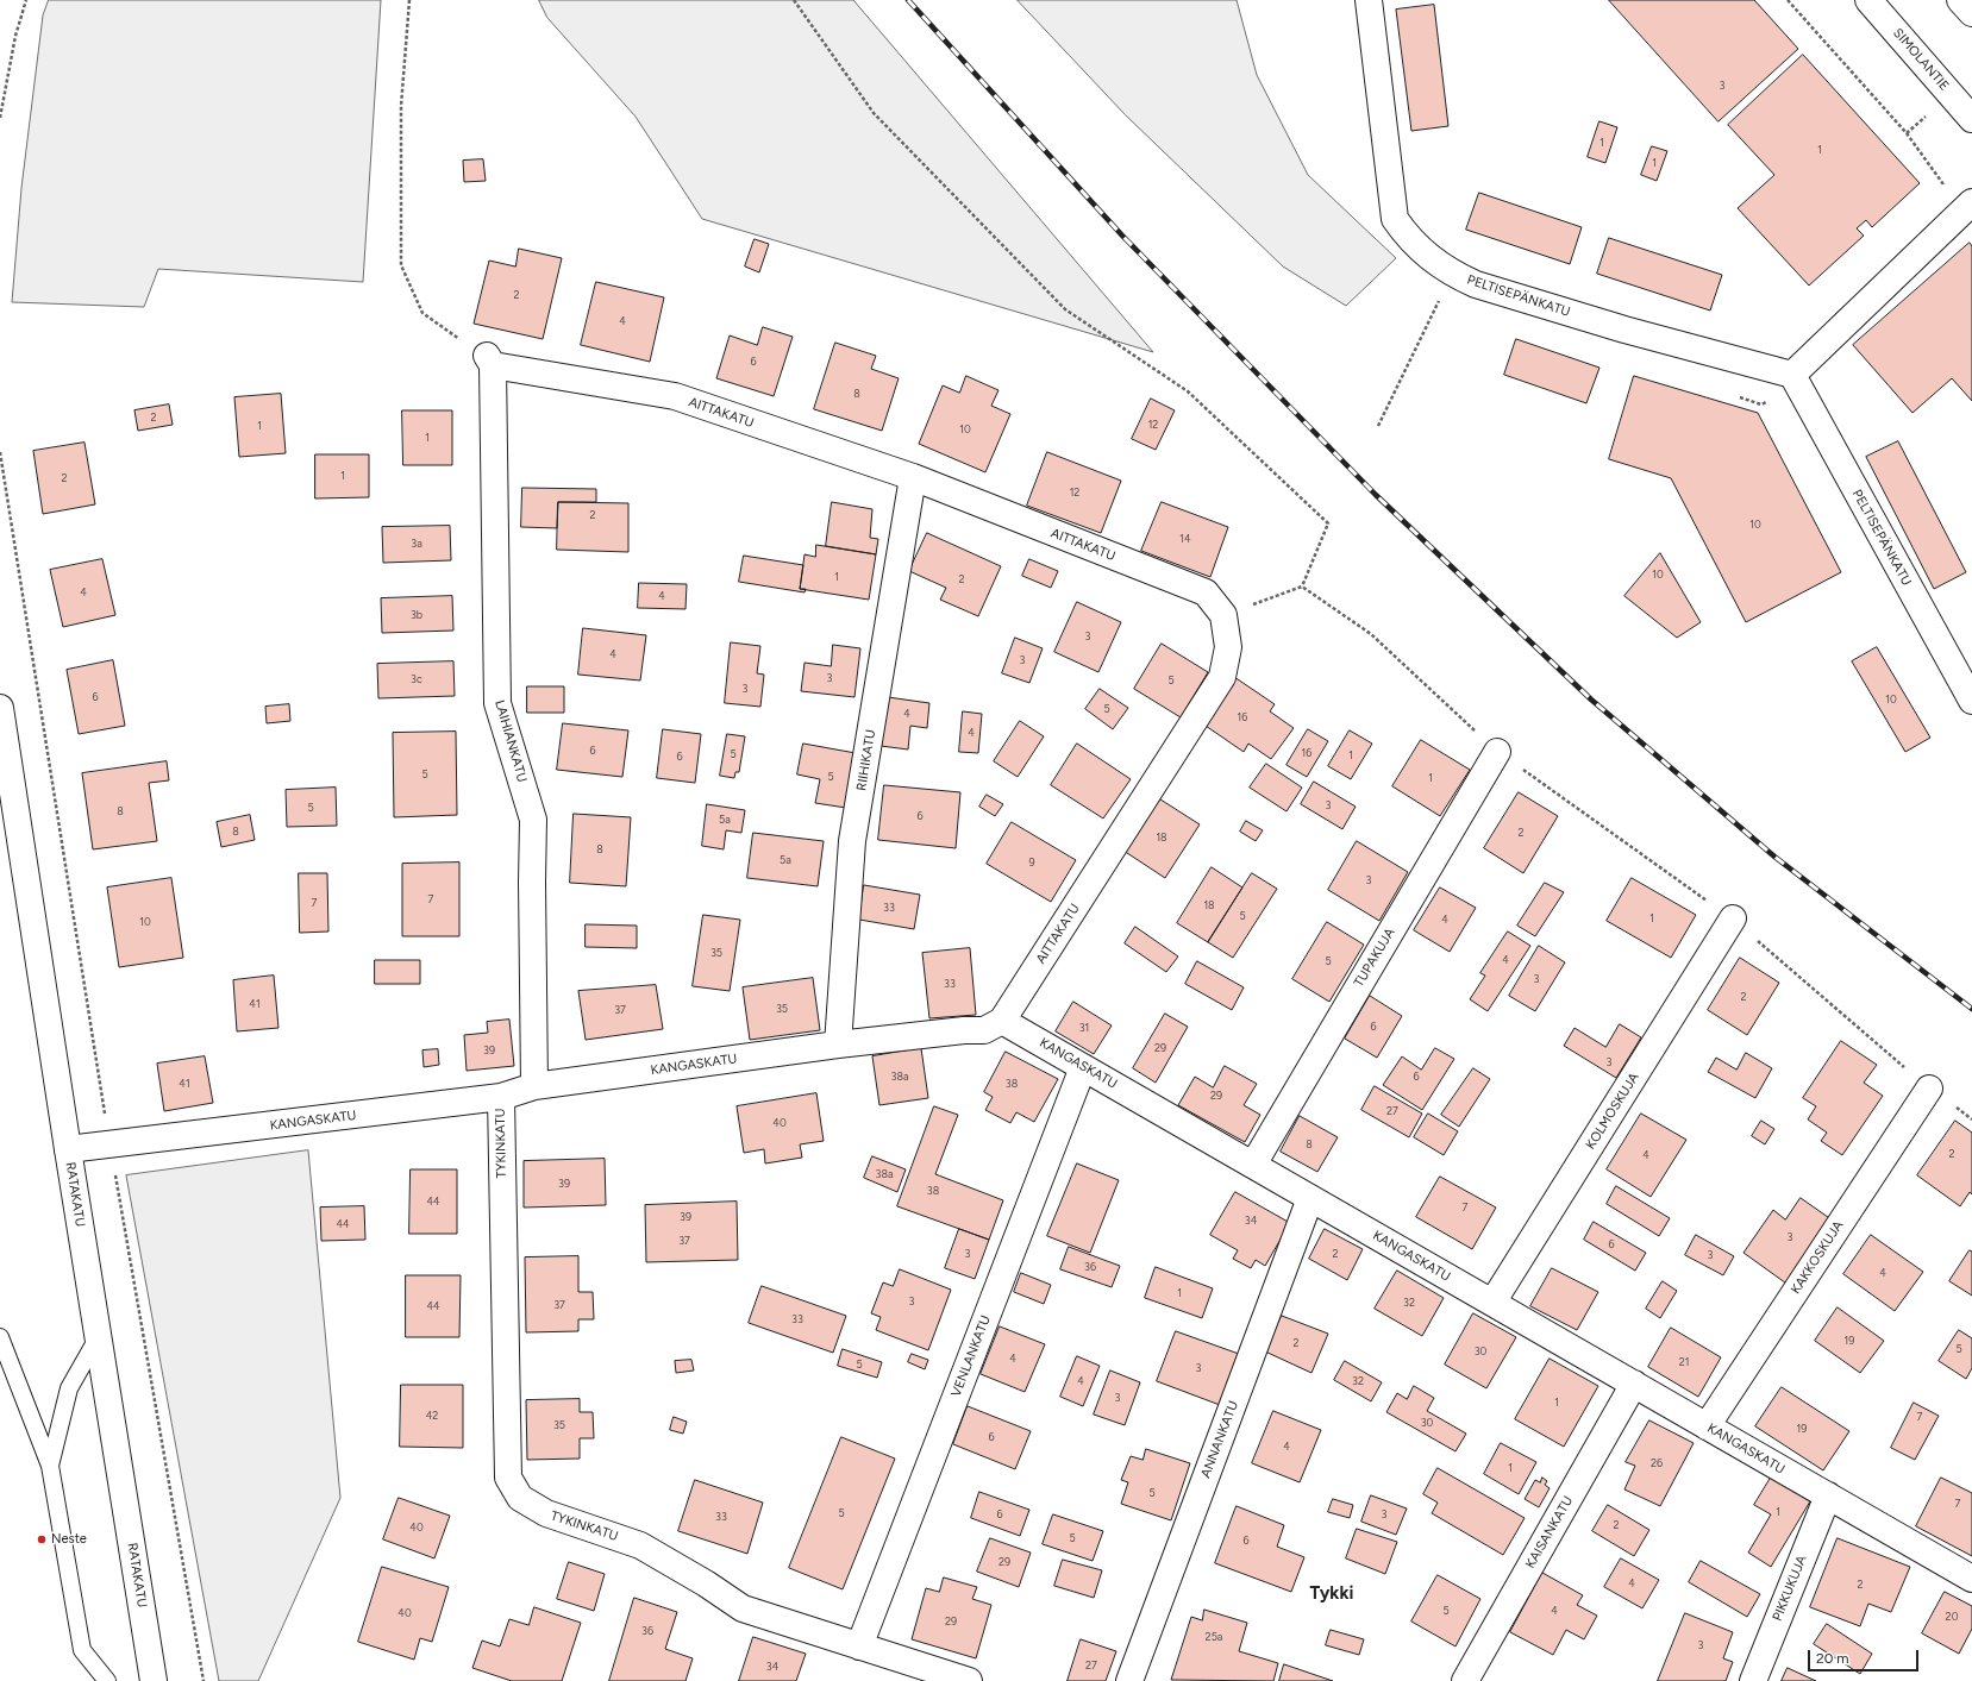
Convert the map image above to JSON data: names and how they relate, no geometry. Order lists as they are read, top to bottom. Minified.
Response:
{"streets":{"street":["SIMOLANTIE","PELTISEPÄNKATU","AITTAKATU","LAIHIANKATU","RIIHIKATU","TUPAKUJA","KANGASKATU","KOLMOSKUJA","TYKINKATU","RATAKATU","KAKKOSKUJA","VENLANKATU","ANNANKATU","KAISANKATU","PIKKUKUJA"]},"crossings":[["AITTAKATU","LAIHIANKATU"],["AITTAKATU","RIIHIKATU"],["AITTAKATU","KANGASKATU"],["LAIHIANKATU","KANGASKATU"],["RIIHIKATU","KANGASKATU"],["TUPAKUJA","KANGASKATU"],["KANGASKATU","KOLMOSKUJA"],["KANGASKATU","TYKINKATU"],["KANGASKATU","RATAKATU"],["KANGASKATU","KAKKOSKUJA"],["KANGASKATU","VENLANKATU"],["KANGASKATU","ANNANKATU"],["KANGASKATU","KAISANKATU"],["KANGASKATU","PIKKUKUJA"],["TYKINKATU","VENLANKATU"]],"districts":["Tykki"],"places":["Neste"],"house_numbers":["3","1","1","1","2","4","6","8","2","12","1","10","1","1","2","12","2","10","14","3a","10","1","2","4","4","3b","3","4","3","3","3c","5","3","6","10","5","4","16","4","6","16","5","1","6","5","5","1","3","5","8","6","5a","8","2","18","8","5a","9","3","7","7","18","33","5","1","4","10","35","4","5","3","33","2","41","35","37","6","31","29","39","3","38a","6","41","38","29","27","40","8","2","4","38a","39","38","44","7","39","34","44","3","37","6","3","2","3","36","4","1","3","32","37","44","33","19","2","5","30","4","21","5","3","4","32","3","1","42","7","30","35","19","6","4","26","1","5","7","1","5","6","3","33","2","40","5","6","29","4","2","5","4","40","20","29","36","25a","3","27","34"],"scale_bar":"20 m"}
